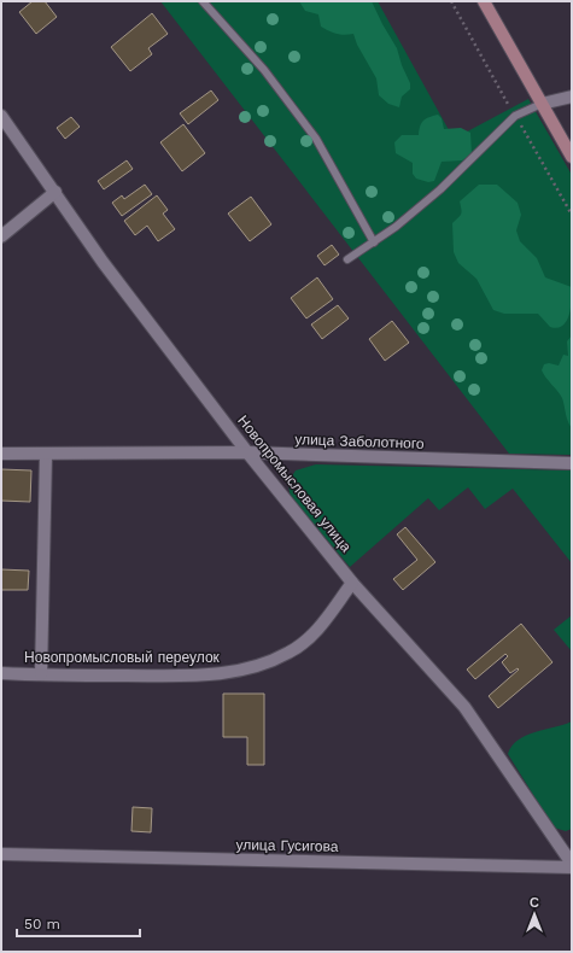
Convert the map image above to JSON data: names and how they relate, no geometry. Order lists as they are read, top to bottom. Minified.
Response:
{"streets":{"street":["улица Заболотного","Новопромысловая улица","Новопромысловый переулок","улица Гусигова"]},"crossings":[["улица Заболотного","Новопромысловая улица"],["Новопромысловая улица","Новопромысловый переулок"]],"scale_bar":"50 m","north":"top"}
